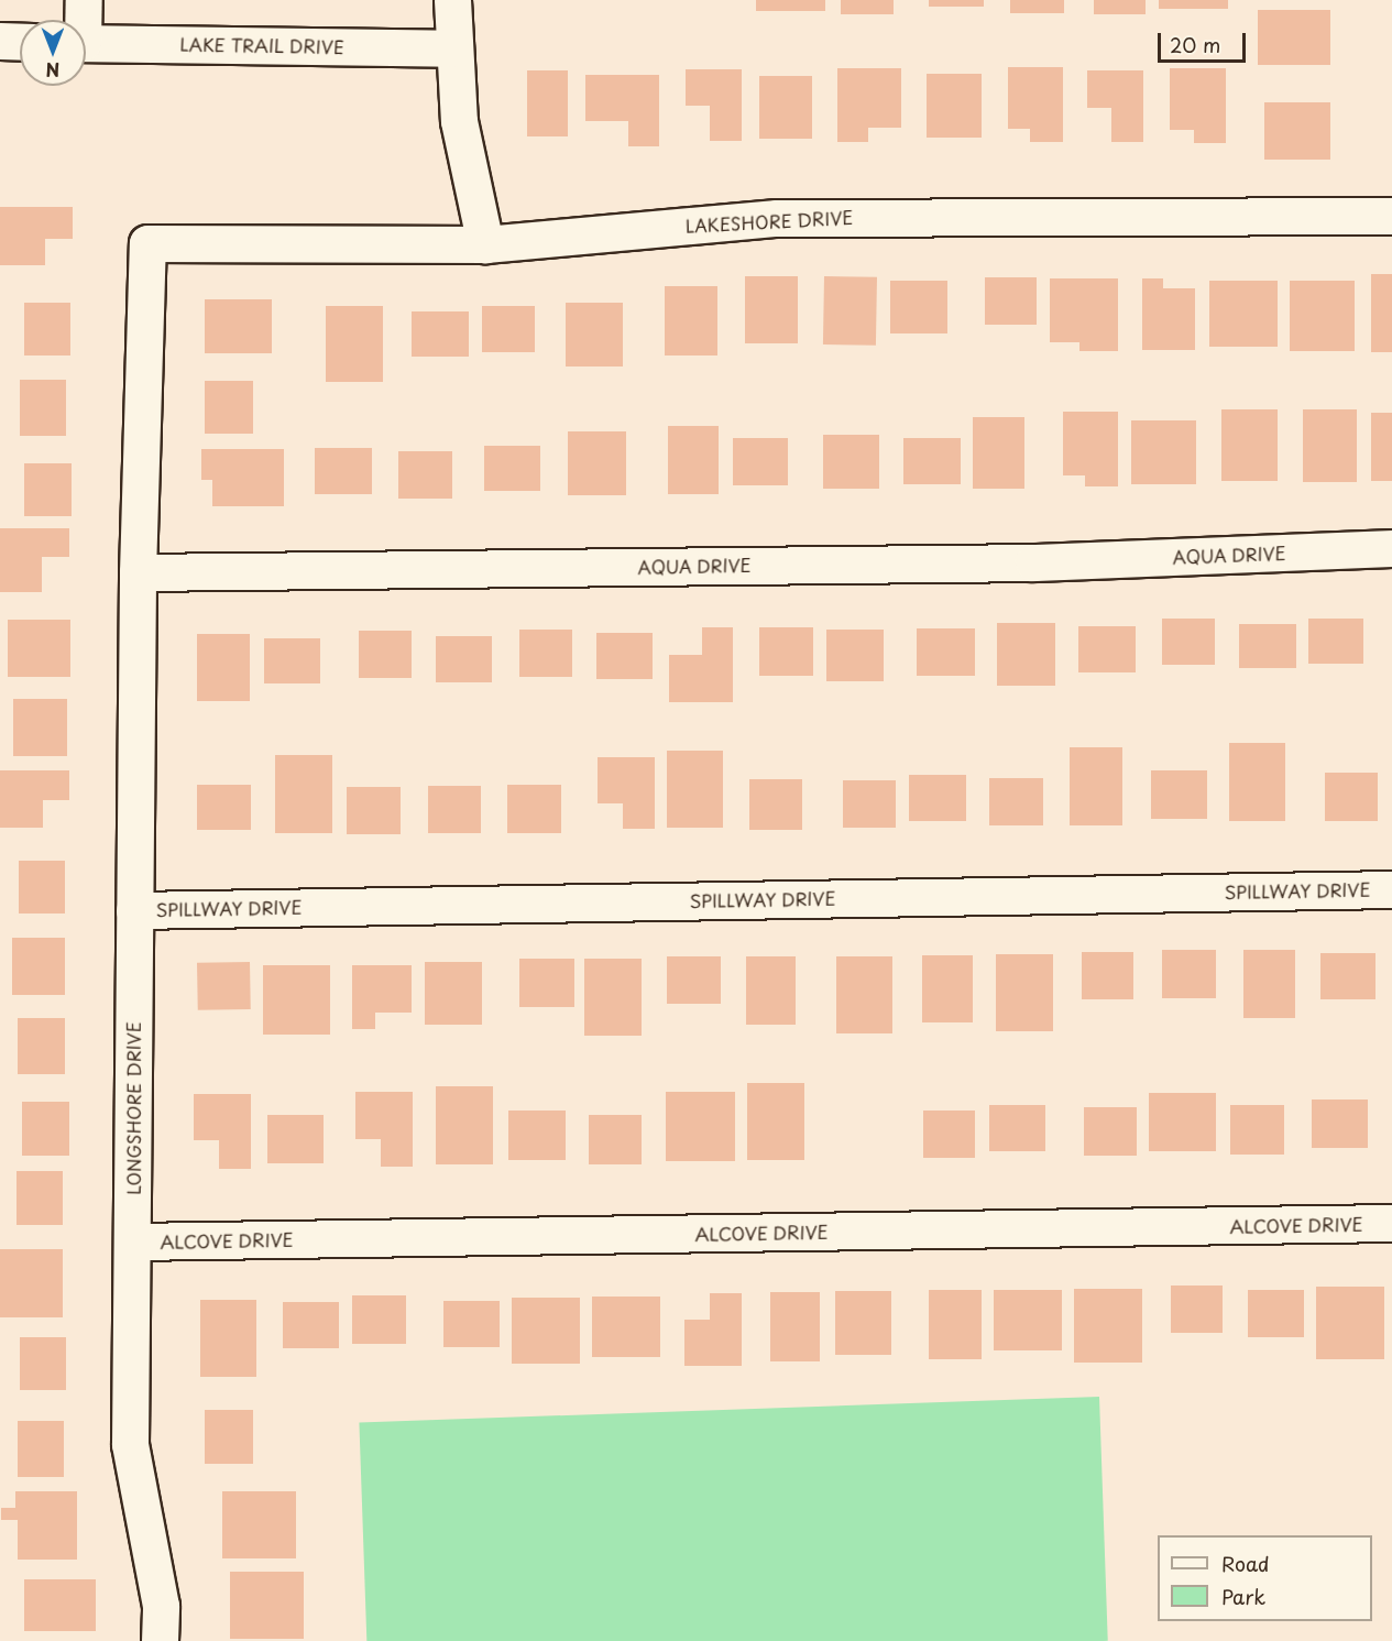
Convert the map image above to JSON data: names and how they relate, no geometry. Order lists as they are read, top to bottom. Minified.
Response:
{"streets":{"street":["LAKE TRAIL DRIVE","LAKESHORE DRIVE","AQUA DRIVE","SPILLWAY DRIVE","LONGSHORE DRIVE","ALCOVE DRIVE"]},"crossings":[["LAKESHORE DRIVE","AQUA DRIVE"],["LAKESHORE DRIVE","LONGSHORE DRIVE"],["AQUA DRIVE","LONGSHORE DRIVE"],["SPILLWAY DRIVE","LONGSHORE DRIVE"],["LONGSHORE DRIVE","ALCOVE DRIVE"]],"legend":["Road","Park"],"scale_bar":"20 m","north":"bottom"}
